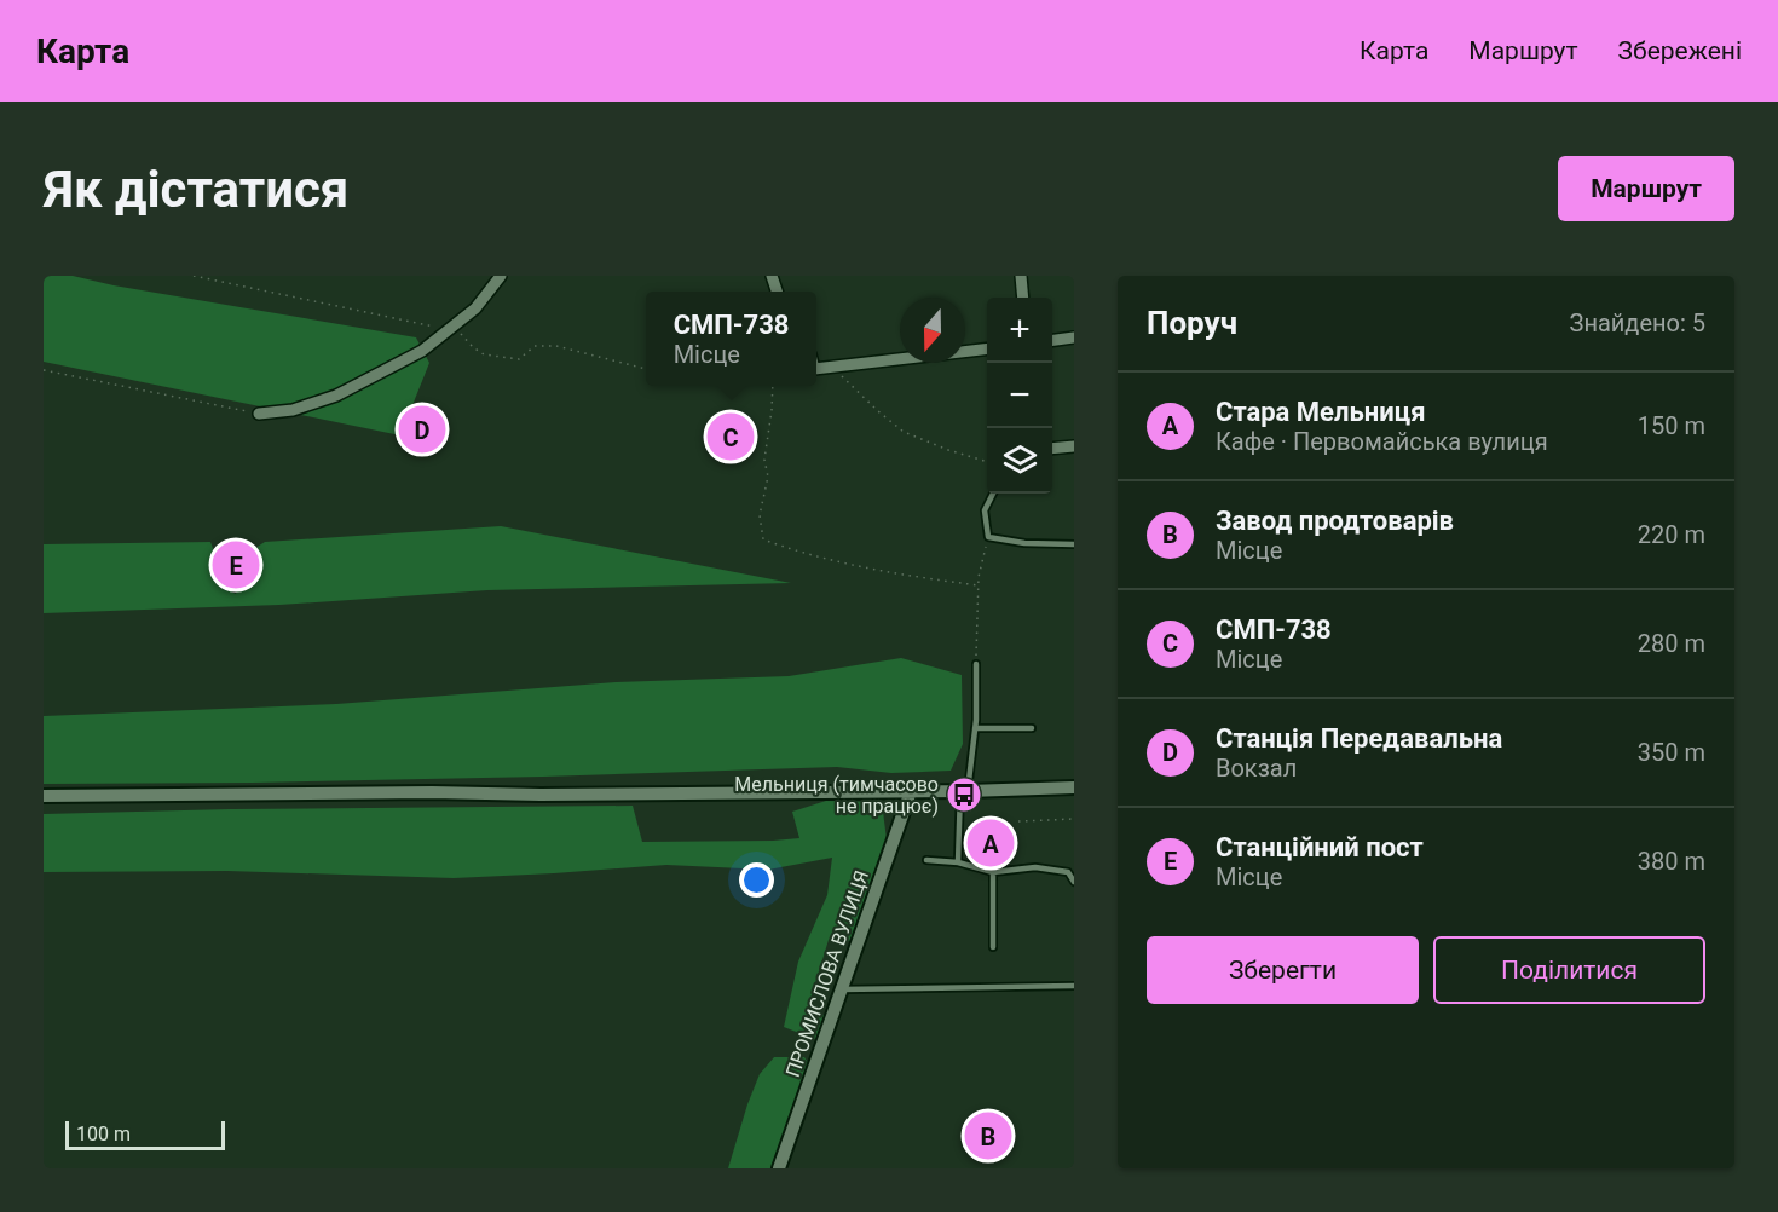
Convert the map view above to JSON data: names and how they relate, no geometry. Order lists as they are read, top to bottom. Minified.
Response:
{"streets":{"street":["ПРОМИСЛОВА ВУЛИЦЯ"]},"places":{"bus stop":["Мельниця (тимчасово не працює)"]},"scale_bar":"100 m","north":"bottom","page":{"header":"Карта","nav":["Карта","Маршрут","Збережені"],"buttons":["Маршрут",["Зберегти","Поділитися"]],"title":"Як дістатися","heading":["Поруч","Знайдено: 5"],"popup":["СМП-738","Місце"],"map_buttons":["+","−"],"list":[{"mark":"A","name":"Стара Мельниця","note":"Кафе · Первомайська вулиця","value":"150 m"},{"mark":"B","name":"Завод продтоварів","note":"Місце","value":"220 m"},{"mark":"C","name":"СМП-738","note":"Місце","value":"280 m"},{"mark":"D","name":"Станція Передавальна","note":"Вокзал","value":"350 m"},{"mark":"E","name":"Станційний пост","note":"Місце","value":"380 m"}],"pins":["D","C","E","A","B"],"scale":"100 m"}}
